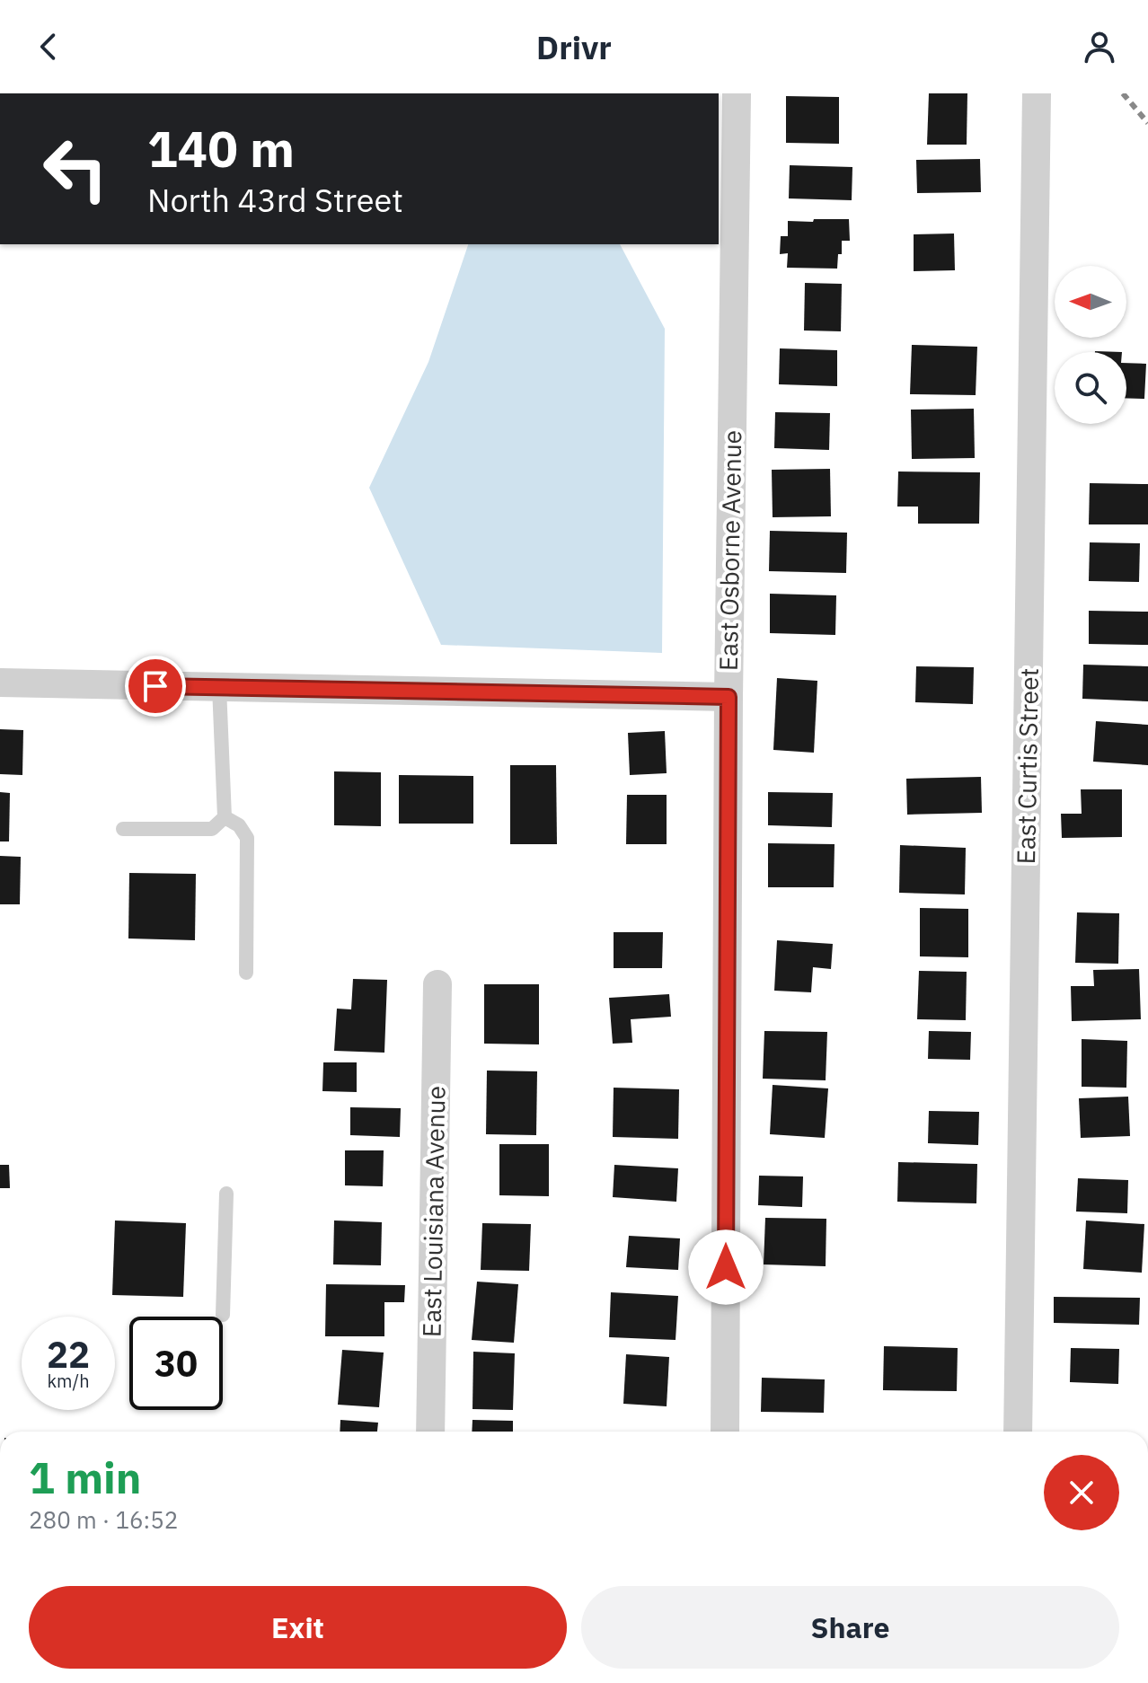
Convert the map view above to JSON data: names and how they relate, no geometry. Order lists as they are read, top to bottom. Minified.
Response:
{"streets":{"street":["East Osborne Avenue","East Curtis Street","East Louisiana Avenue"]},"north":"left","page":{"header":"Drivr","turn":["140 m","North 43rd Street"],"speed":"22 km/h","limit":"30","heading":["1 min","280 m · 16:52"],"buttons":["Exit","Share"]}}
